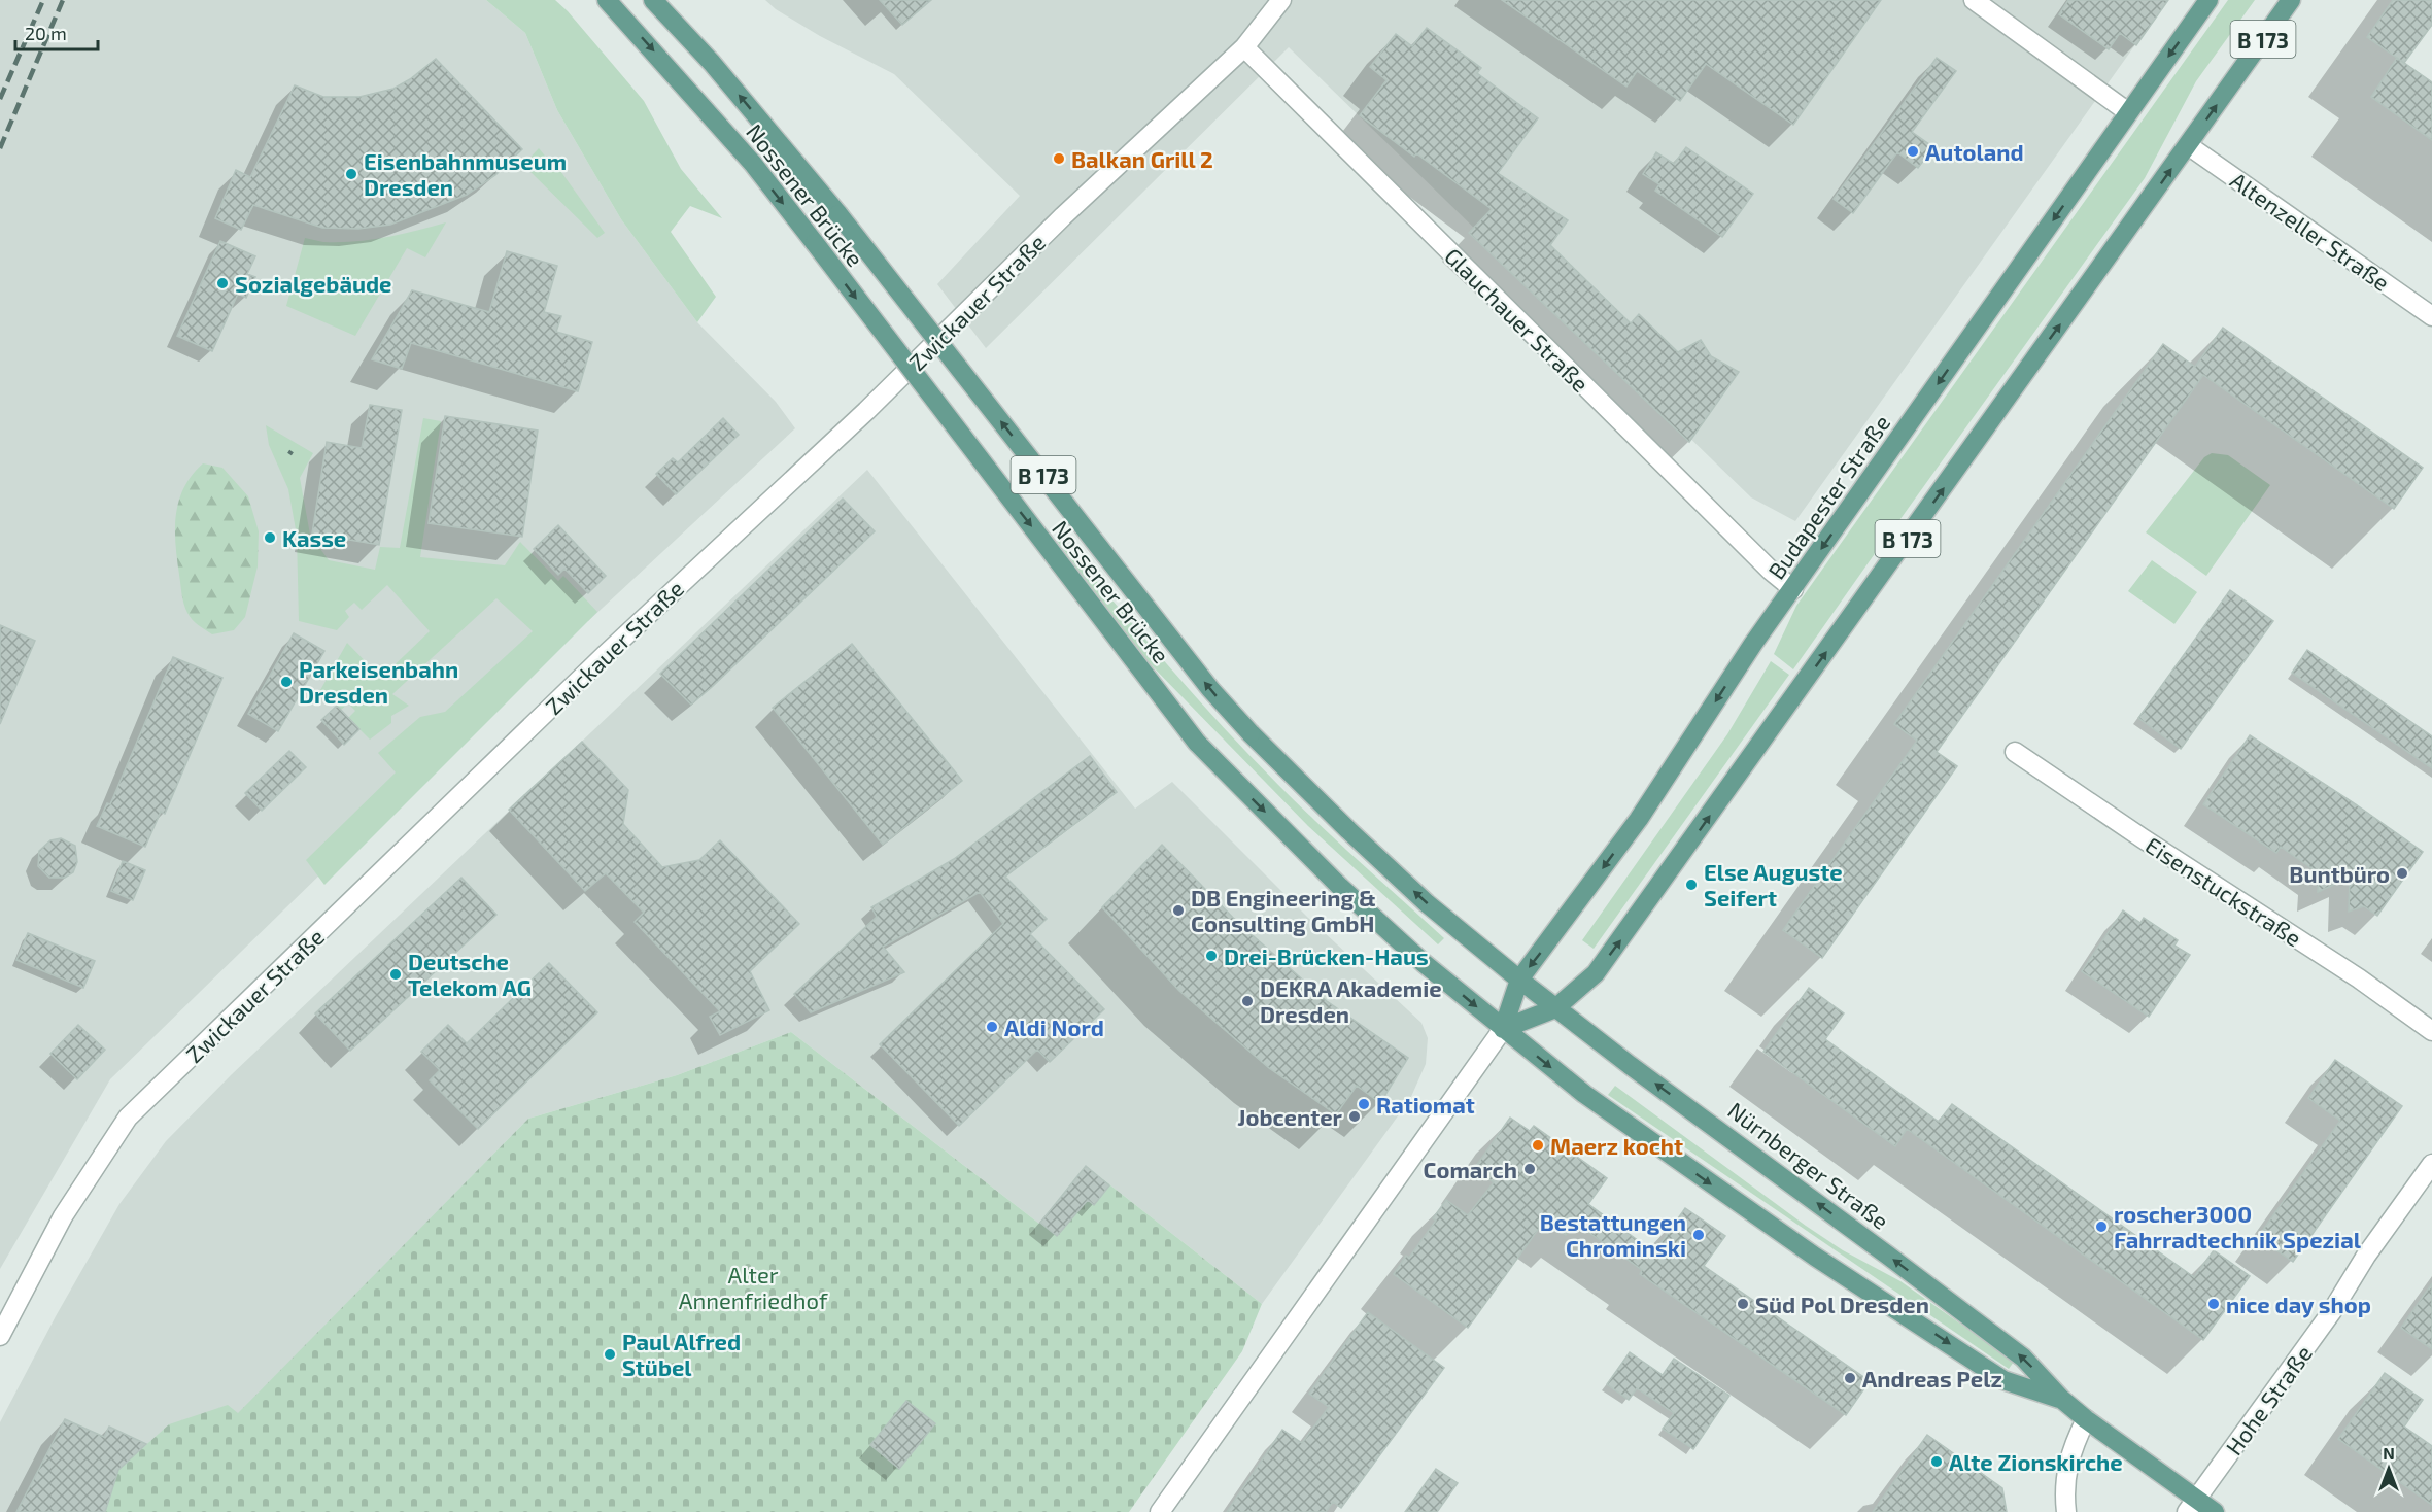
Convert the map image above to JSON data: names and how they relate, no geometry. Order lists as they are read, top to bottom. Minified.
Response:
{"streets":{"main road":["B 173","Nossener Brücke","Budapester Straße","Nürnberger Straße"],"street":["Altenzeller Straße","Zwickauer Straße","Glauchauer Straße","Eisenstuckstraße","Hohe Straße"]},"crossings":[["B 173","Nossener Brücke"],["B 173","Altenzeller Straße"],["B 173","Budapester Straße"],["B 173","Nürnberger Straße"],["Nossener Brücke","Budapester Straße"],["Nossener Brücke","Nürnberger Straße"],["Zwickauer Straße","Glauchauer Straße"],["Glauchauer Straße","Budapester Straße"],["Budapester Straße","Nürnberger Straße"],["Nürnberger Straße","Hohe Straße"]],"parks":["Alter Annenfriedhof"],"places":["Autoland","Balkan Grill 2","Eisenbahnmuseum Dresden","Sozialgebäude","Kasse","Parkeisenbahn Dresden","Buntbüro","Else Auguste Seifert","DB Engineering & Consulting GmbH","Drei-Brücken-Haus","Deutsche Telekom AG","DEKRA Akademie Dresden","Aldi Nord","Ratiomat","Jobcenter","Maerz kocht","Comarch","roscher3000 Fahrradtechnik Spezial","Bestattungen Chrominski","Süd Pol Dresden","nice day shop","Paul Alfred Stübel","Andreas Pelz","Alte Zionskirche"],"scale_bar":"20 m","north":"top"}
